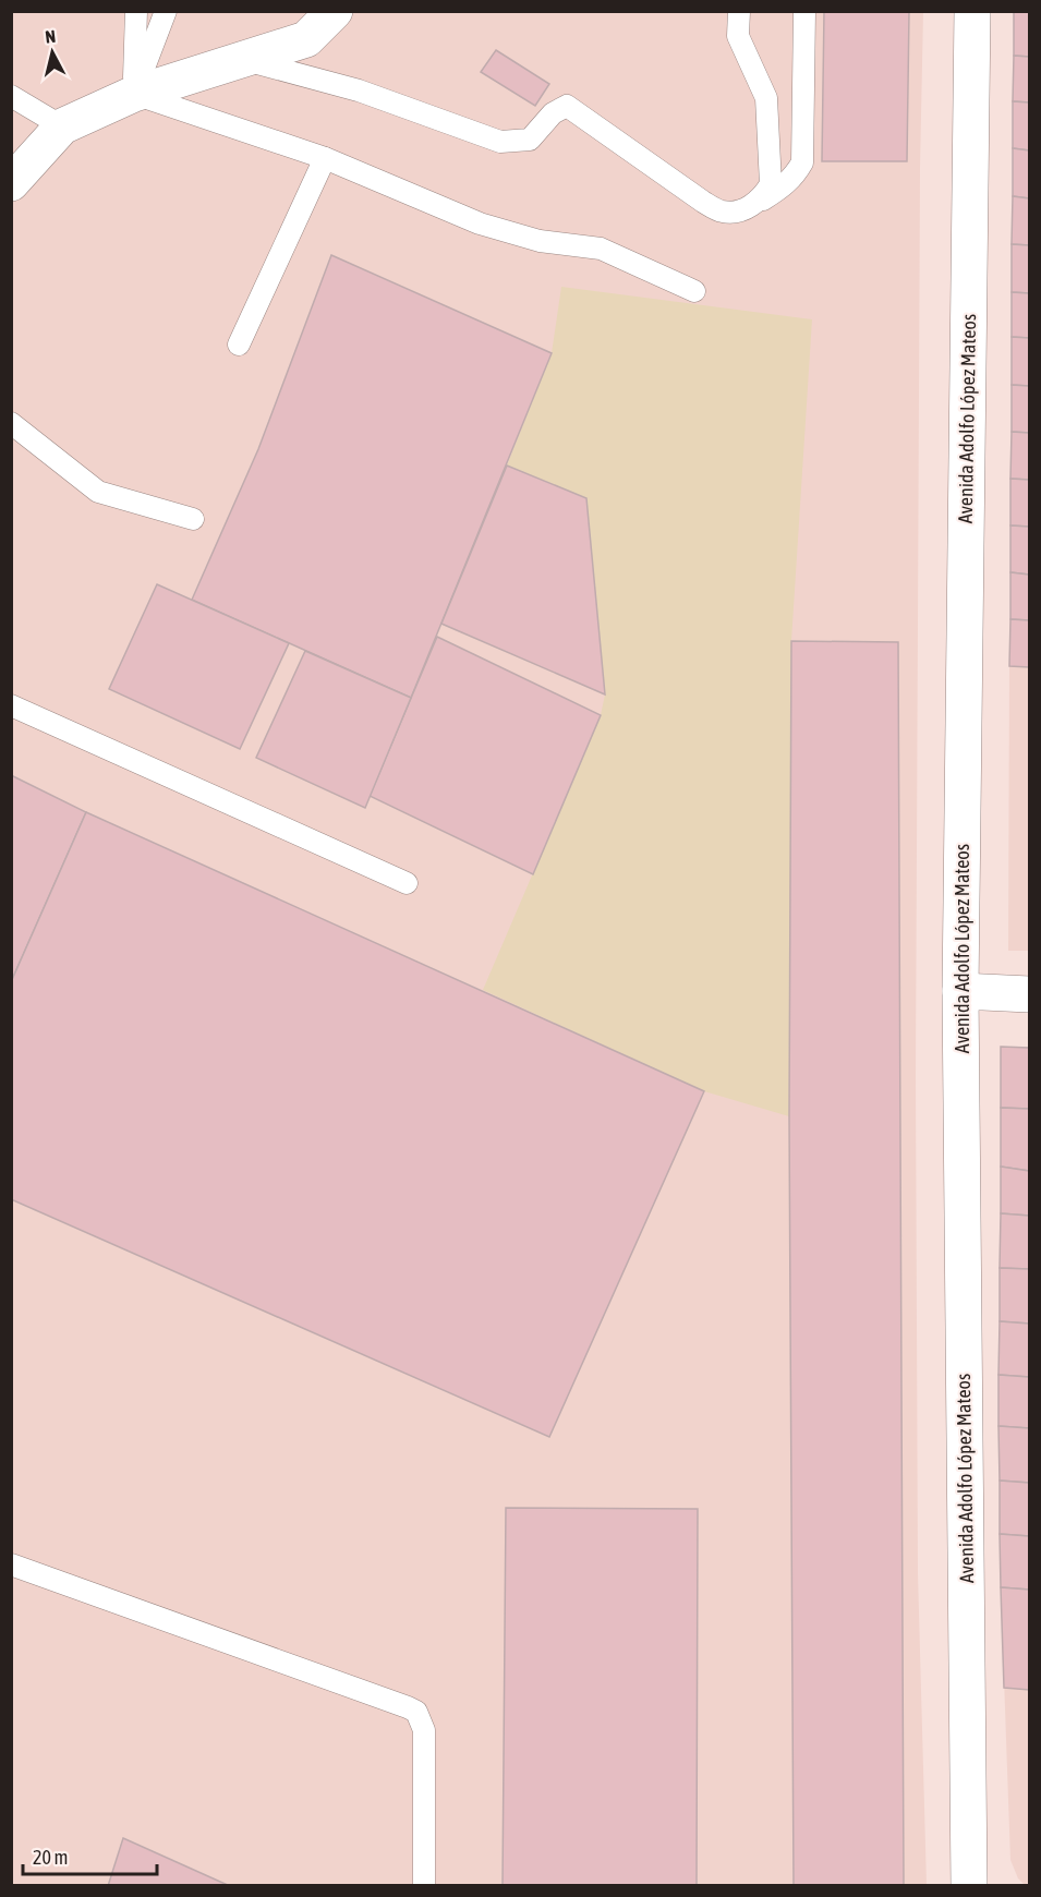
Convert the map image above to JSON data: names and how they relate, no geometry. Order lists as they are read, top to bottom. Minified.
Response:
{"streets":{"street":["Avenida Adolfo López Mateos"]},"scale_bar":"20 m","north":"top"}
